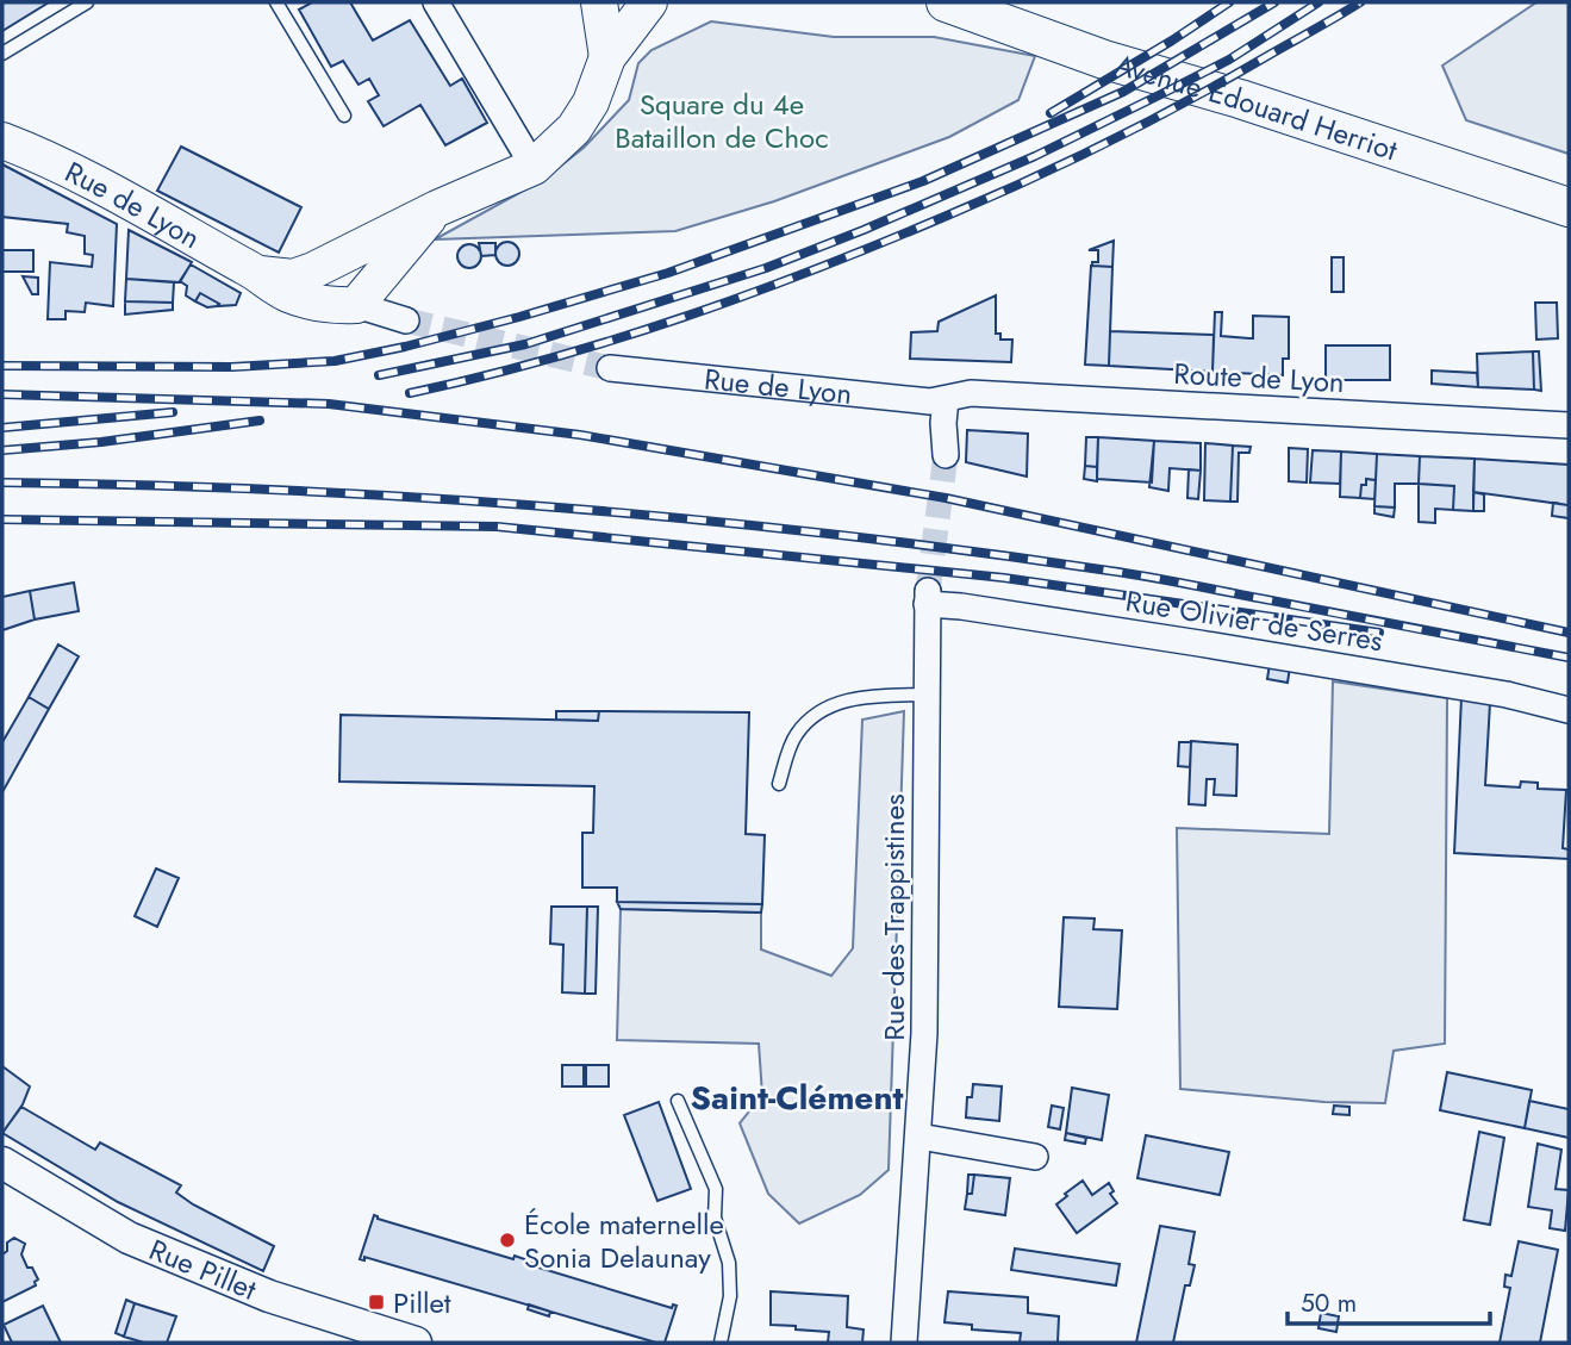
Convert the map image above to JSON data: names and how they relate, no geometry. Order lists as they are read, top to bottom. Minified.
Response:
{"streets":{"main road":["Avenue Édouard Herriot","Rue de Lyon"],"street":["Route de Lyon","Rue Olivier de Serres","Rue des Trappistines","Rue Pillet"]},"crossings":[["Rue de Lyon","Route de Lyon"],["Rue Olivier de Serres","Rue des Trappistines"]],"districts":["Saint-Clément"],"parks":["Square du 4e Bataillon de Choc"],"places":{"other":["École maternelle Sonia Delaunay"],"transit":["Pillet"]},"scale_bar":"50 m"}
